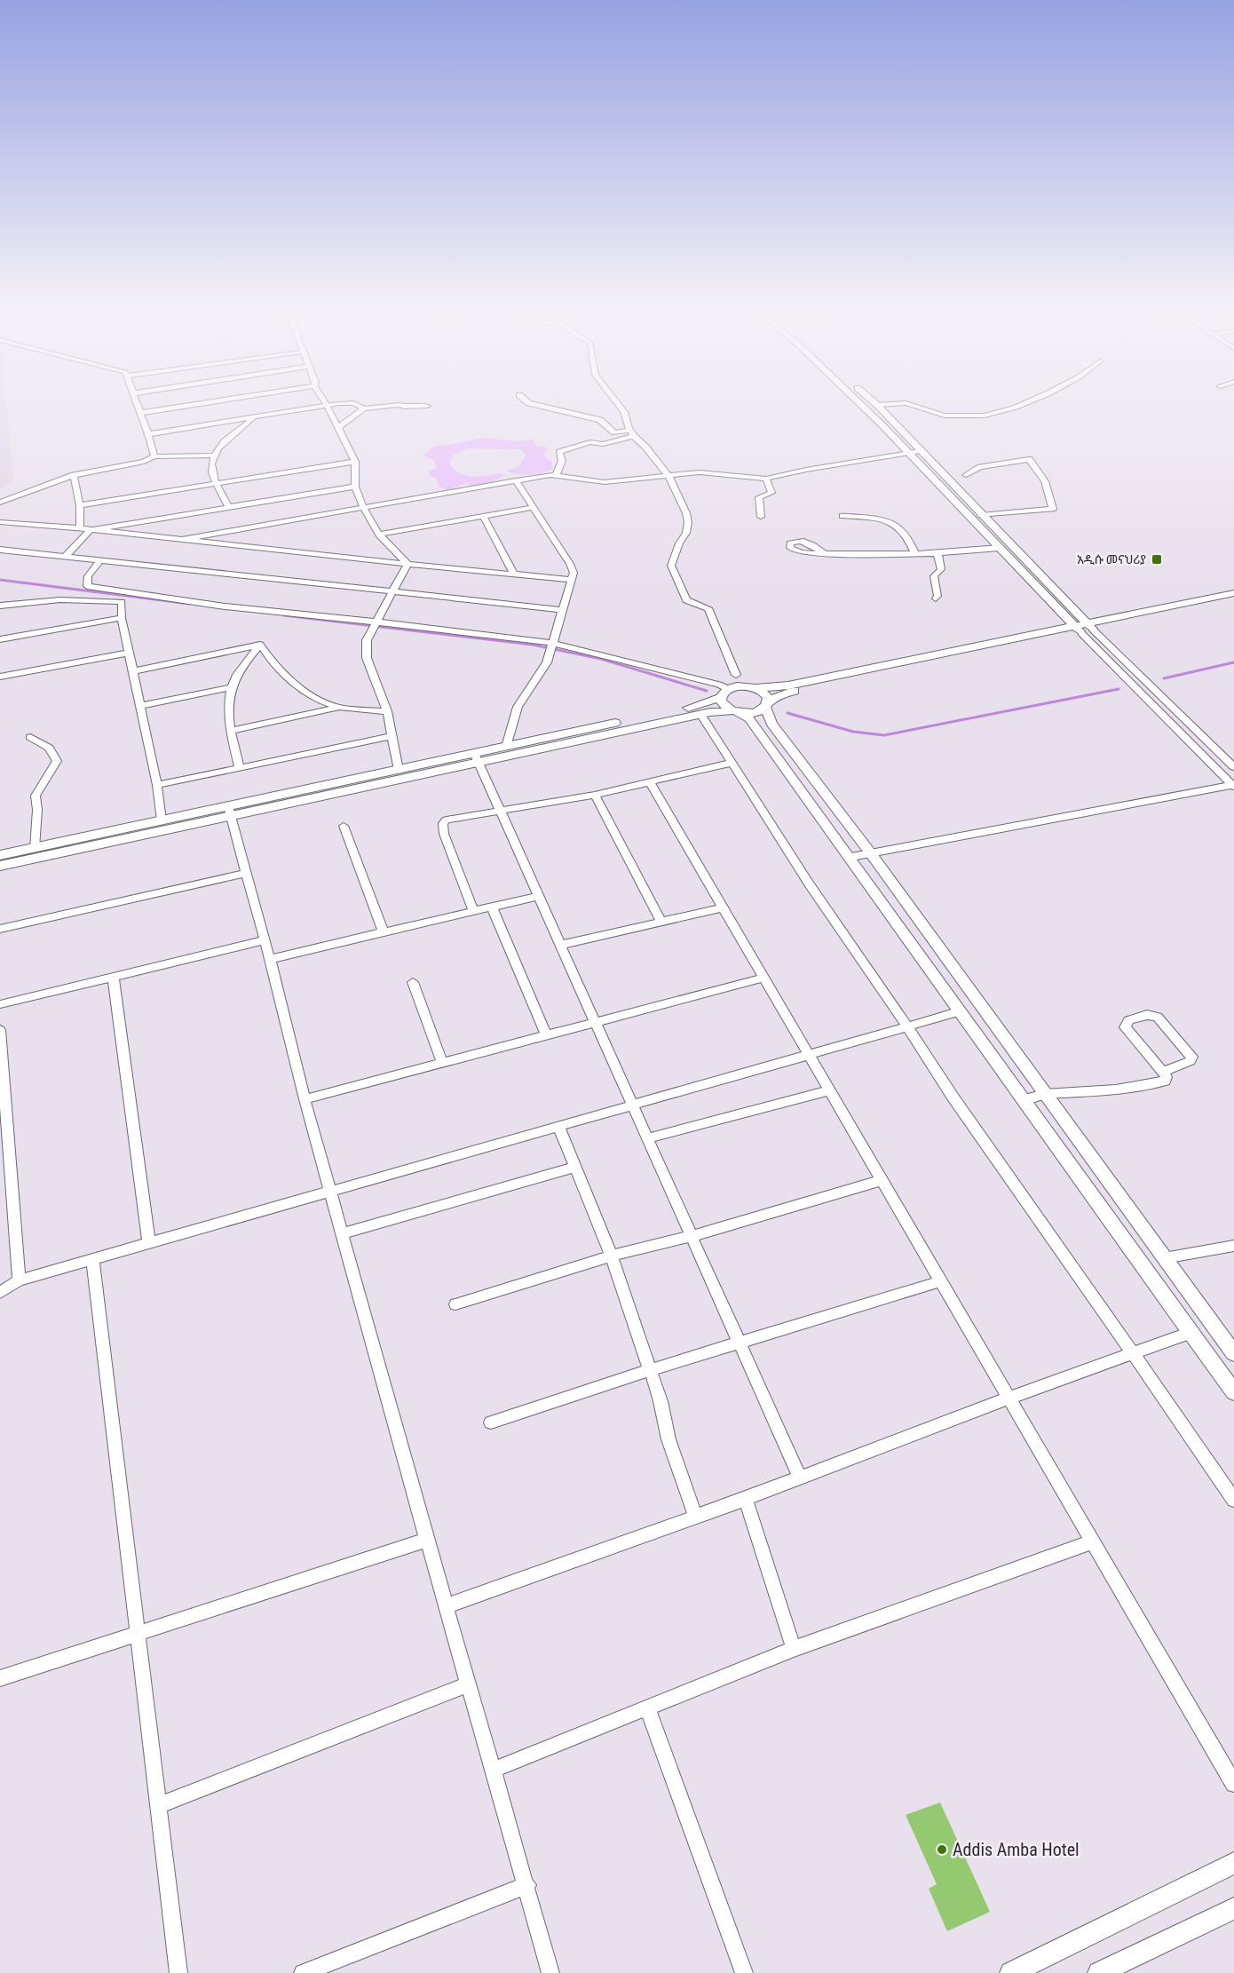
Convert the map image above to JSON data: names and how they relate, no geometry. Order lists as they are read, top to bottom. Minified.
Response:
{"places":{"transit":["አዲሱ መናህሪያ"],"other":["Addis Amba Hotel"]}}
